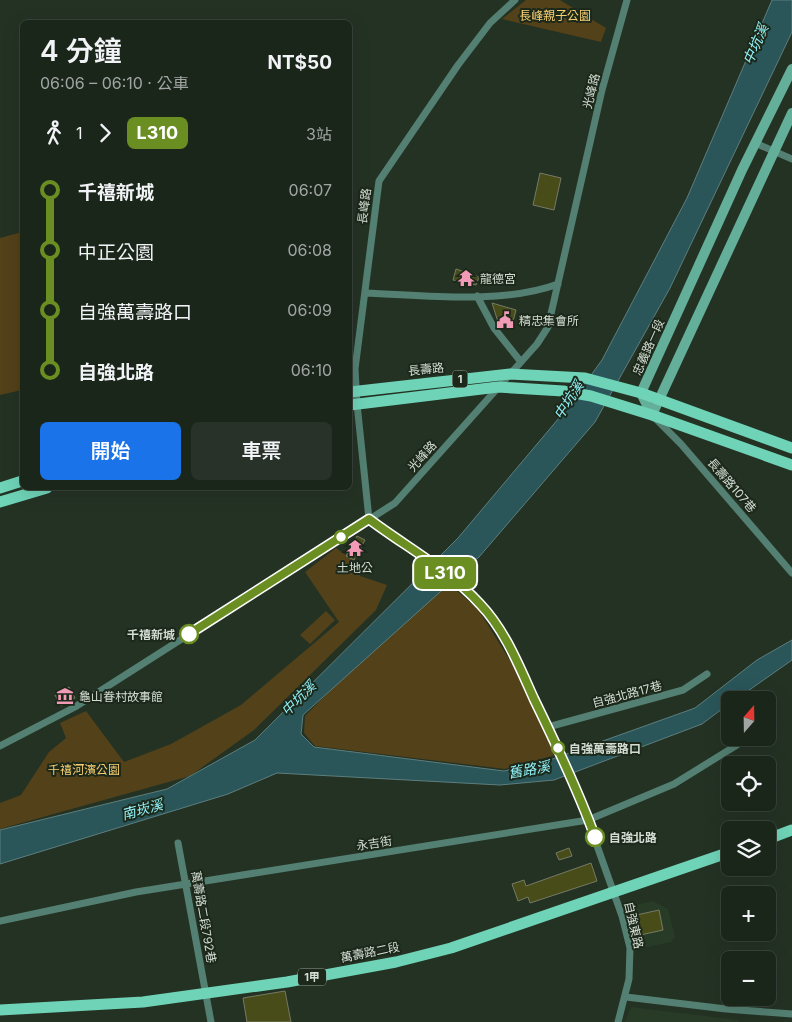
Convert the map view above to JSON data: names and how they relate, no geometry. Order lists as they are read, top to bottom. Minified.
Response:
{"streets":{"main road":["忠義路一段","長壽路","1","萬壽路二段","1甲"],"street":["光峰路","長峰路","長壽路107巷","自強北路17巷","永吉街","萬壽路二段792巷","自強東路"]},"crossings":[["光峰路","長峰路"],["光峰路","長壽路"],["光峰路","1"],["長峰路","長壽路"],["長峰路","1"],["忠義路一段","長壽路"],["忠義路一段","1"],["忠義路一段","長壽路107巷"],["長壽路","1"],["1","長壽路107巷"],["永吉街","萬壽路二段792巷"],["萬壽路二段792巷","萬壽路二段"],["自強東路","萬壽路二段"]],"water":["中坑溪","舊路溪","南崁溪"],"parks":["長峰親子公園","千禧河濱公園"],"places":{"temple":["龍德宮","土地公"],"public building":["精忠集會所"],"other":["千禧新城","自強萬壽路口","自強北路"],"museum":["龜山眷村故事館"]},"lines":["bus line L310"],"north":"top","page":{"on_map":"L310","heading":["4 分鐘","06:06 – 06:10 · 公車","NT$50"],"legs":["1","L310","3站"],"list":[{"name":"千禧新城","value":"06:07"},{"name":"中正公園","value":"06:08"},{"name":"自強萬壽路口","value":"06:09"},{"name":"自強北路","value":"06:10"}],"buttons":["開始","車票"],"map_buttons":["+","−"]}}
